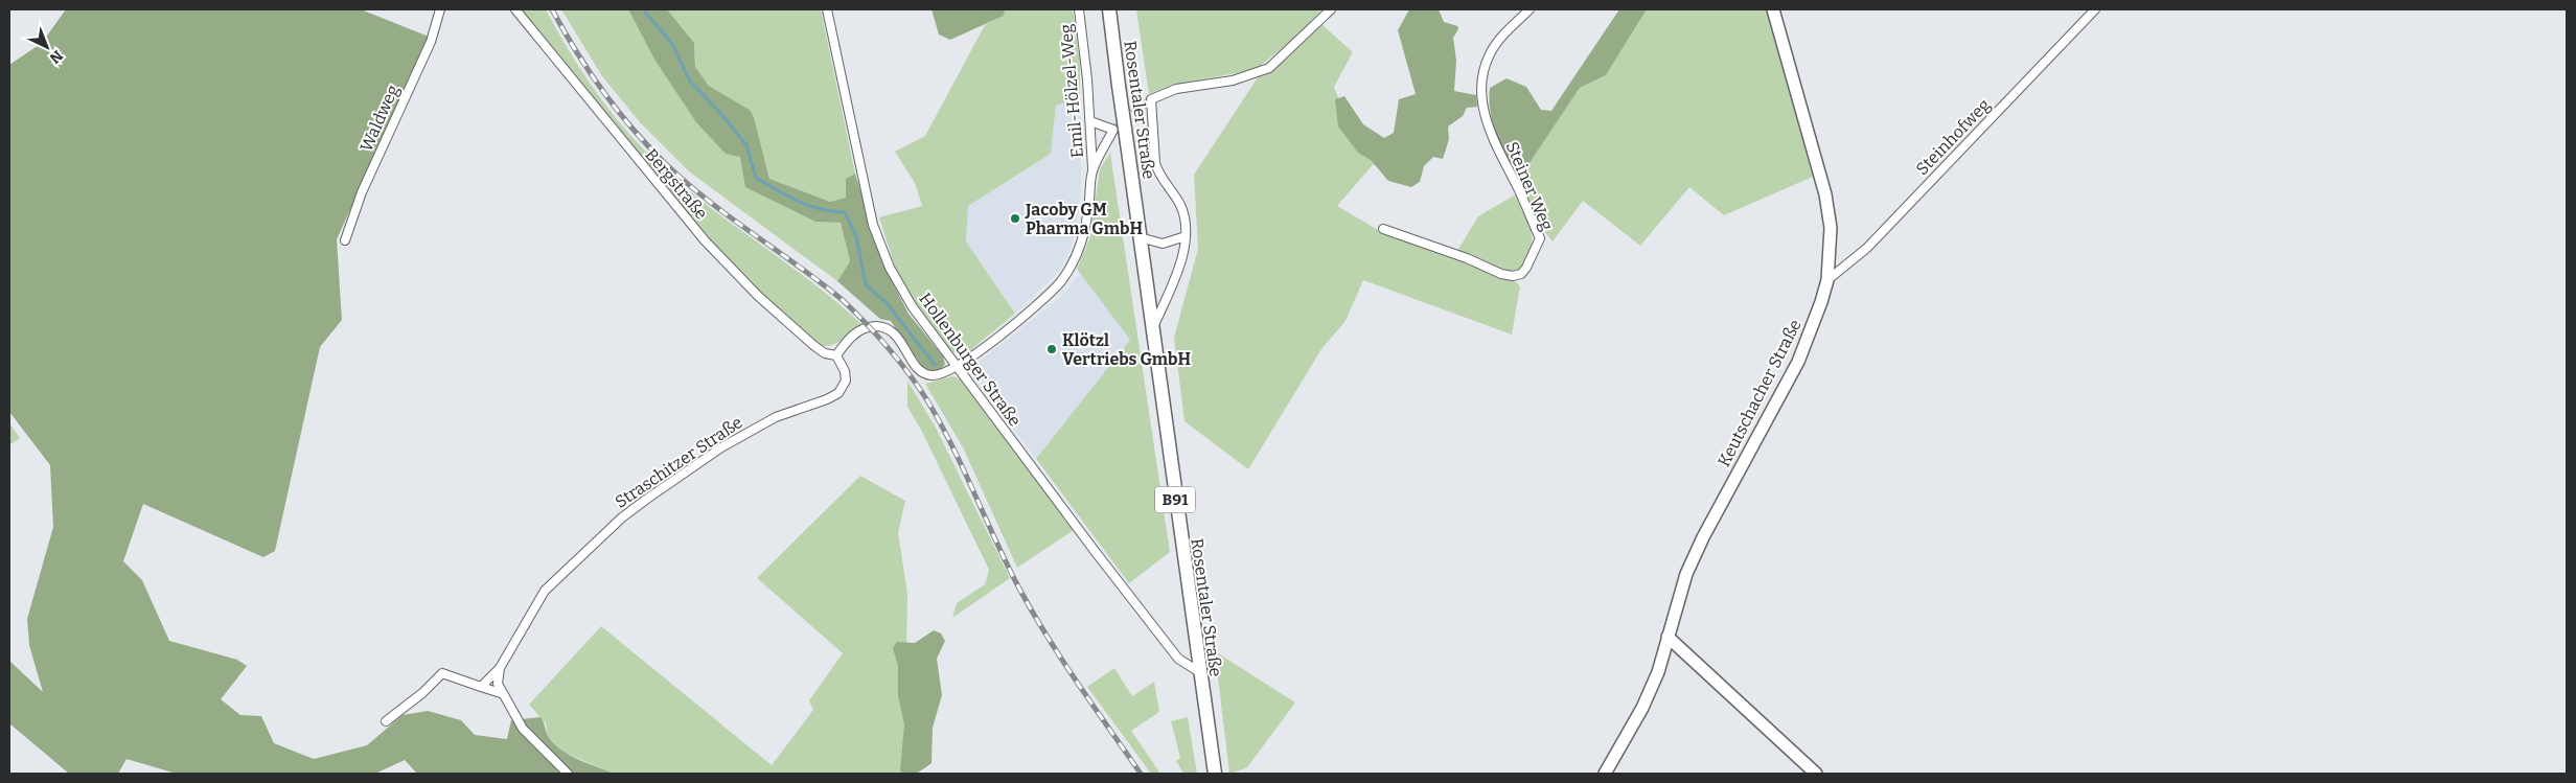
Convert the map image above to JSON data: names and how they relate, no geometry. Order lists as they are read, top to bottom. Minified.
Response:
{"streets":{"main road":["Rosentaler Straße","Keutschacher Straße","B91"],"street":["Emil-Hölzel-Weg","Waldweg","Steinhofweg","Bergstraße","Steiner Weg","Hollenburger Straße","Straschitzer Straße"]},"crossings":[["Emil-Hölzel-Weg","Hollenburger Straße"],["Rosentaler Straße","Hollenburger Straße"],["Steinhofweg","Keutschacher Straße"],["Bergstraße","Straschitzer Straße"]],"places":["Jacoby GM Pharma GmbH","Klötzl Vertriebs GmbH"],"north":"bottom right"}
